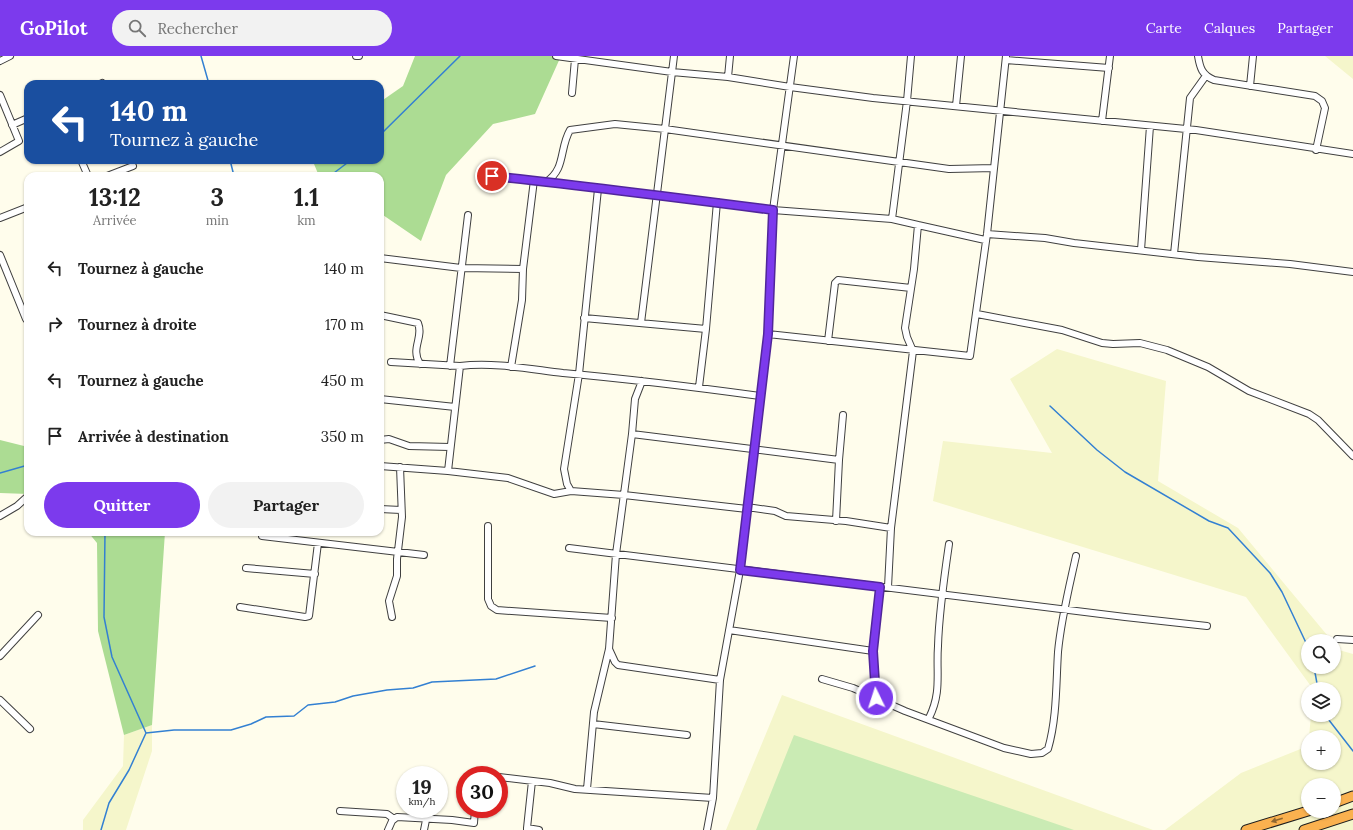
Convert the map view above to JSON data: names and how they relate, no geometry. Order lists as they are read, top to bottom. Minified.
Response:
{"page":{"header":"GoPilot","search":"Rechercher","nav":["Carte","Calques","Partager"],"turn":["140 m","Tournez à gauche"],"eta":["13:12","Arrivée","3","min","1.1","km"],"list":[{"name":"Tournez à gauche","value":"140 m"},{"name":"Tournez à droite","value":"170 m"},{"name":"Tournez à gauche","value":"450 m"},{"name":"Arrivée à destination","value":"350 m"}],"buttons":["Quitter","Partager"],"map_buttons":["+","−"],"speed":"19 km/h","limit":"30"}}
